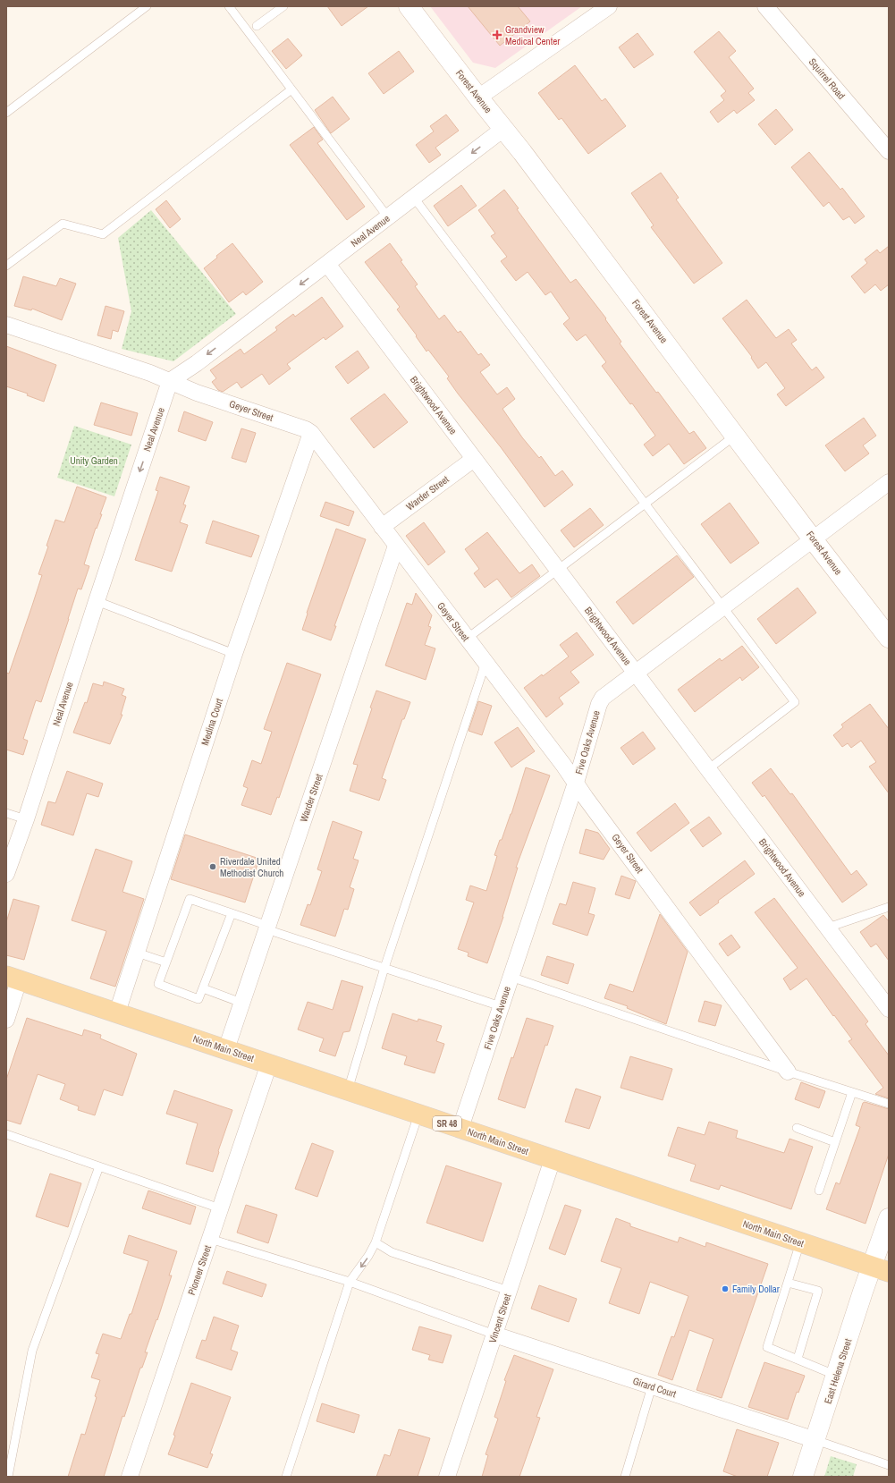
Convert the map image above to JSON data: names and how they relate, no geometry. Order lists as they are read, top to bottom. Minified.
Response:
{"streets":{"main road":["North Main Street","SR 48"],"street":["Squirrel Road","Forest Avenue","Neal Avenue","Brightwood Avenue","Geyer Street","Warder Street","Medina Court","Five Oaks Avenue","Pioneer Street","Vincent Street","East Helena Street","Girard Court"]},"crossings":[["Forest Avenue","Neal Avenue"],["Forest Avenue","Five Oaks Avenue"],["Neal Avenue","Brightwood Avenue"],["Neal Avenue","Geyer Street"],["Brightwood Avenue","Warder Street"],["Brightwood Avenue","Five Oaks Avenue"],["Geyer Street","Warder Street"],["Geyer Street","Medina Court"],["Geyer Street","Five Oaks Avenue"],["Warder Street","North Main Street"],["Medina Court","North Main Street"],["Five Oaks Avenue","North Main Street"],["North Main Street","Pioneer Street"],["North Main Street","Vincent Street"],["North Main Street","East Helena Street"],["Vincent Street","Girard Court"],["East Helena Street","Girard Court"]],"one_way":["Neal Avenue"],"parks":["Unity Garden"],"places":{"health":["Grandview Medical Center"],"other":["Riverdale United Methodist Church","Family Dollar"]}}
